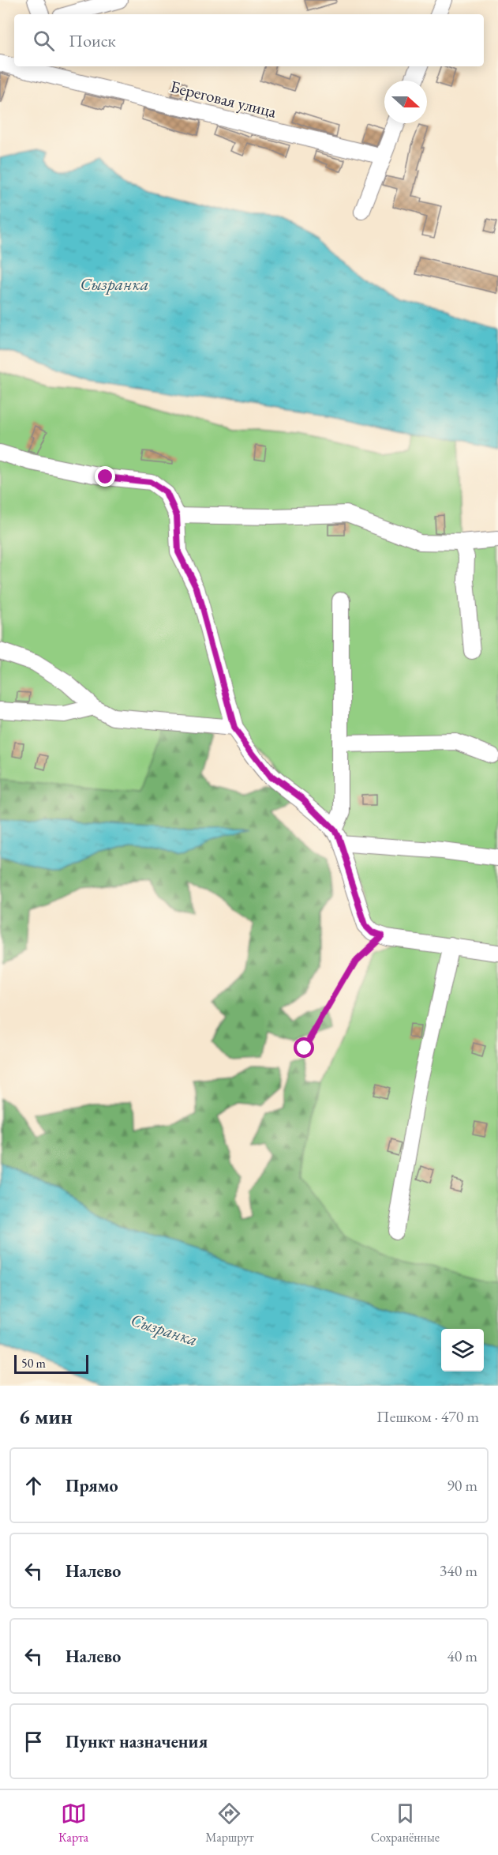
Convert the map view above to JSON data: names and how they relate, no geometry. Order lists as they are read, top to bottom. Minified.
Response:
{"streets":{"street":["Береговая улица"]},"water":["Сызранка"],"scale_bar":"50 m","north":"right","page":{"search":"Поиск","scale":"50 m","heading":["6 мин","Пешком · 470 m"],"list":[["Прямо","90 m"],["Налево","340 m"],["Налево","40 m"],"Пункт назначения"],"nav":["Карта","Маршрут","Сохранённые"]}}
